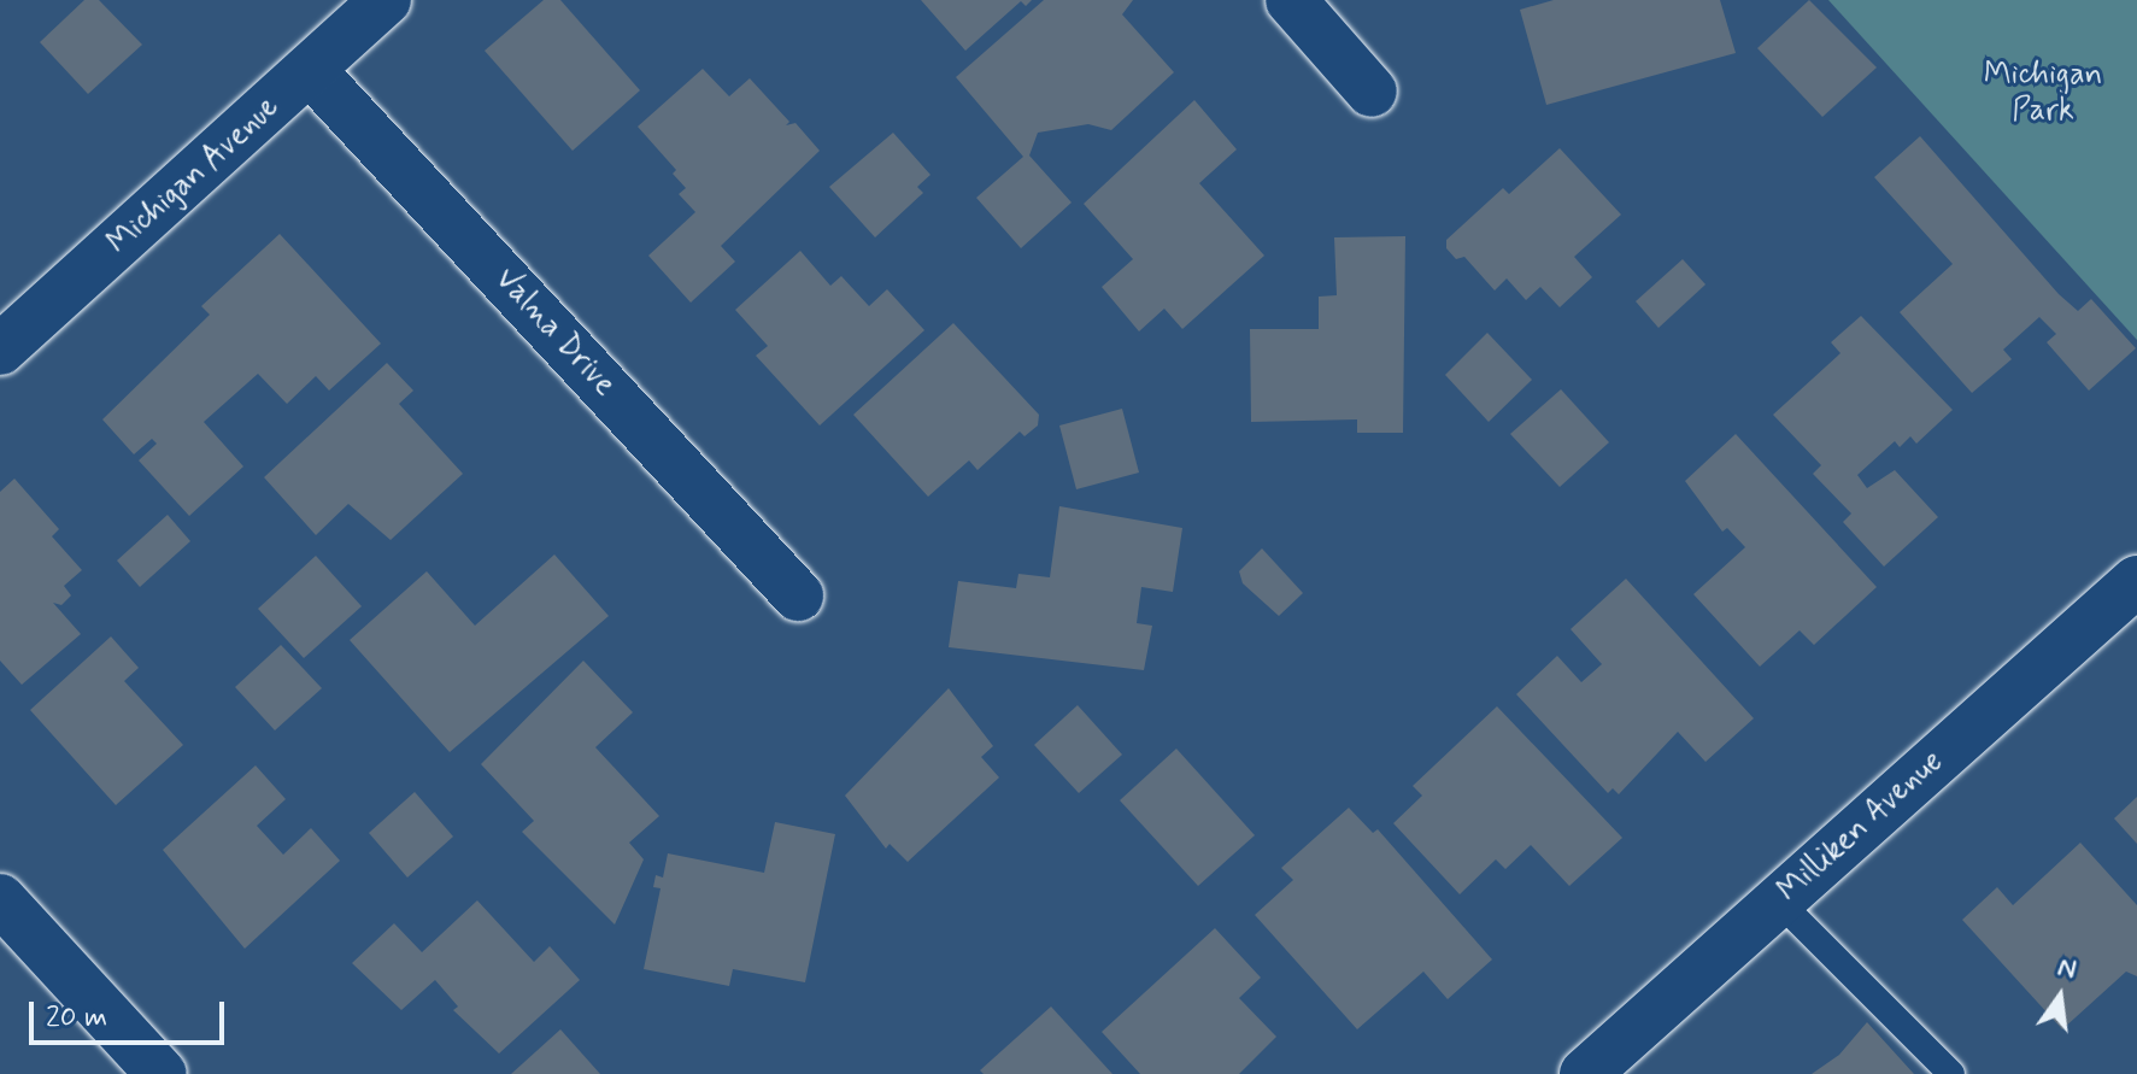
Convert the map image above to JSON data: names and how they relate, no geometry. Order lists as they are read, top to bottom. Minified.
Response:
{"streets":{"street":["Michigan Avenue","Valna Drive","Milliken Avenue"]},"crossings":[["Michigan Avenue","Valna Drive"]],"parks":["Michigan Park"],"scale_bar":"20 m","north":"top"}
